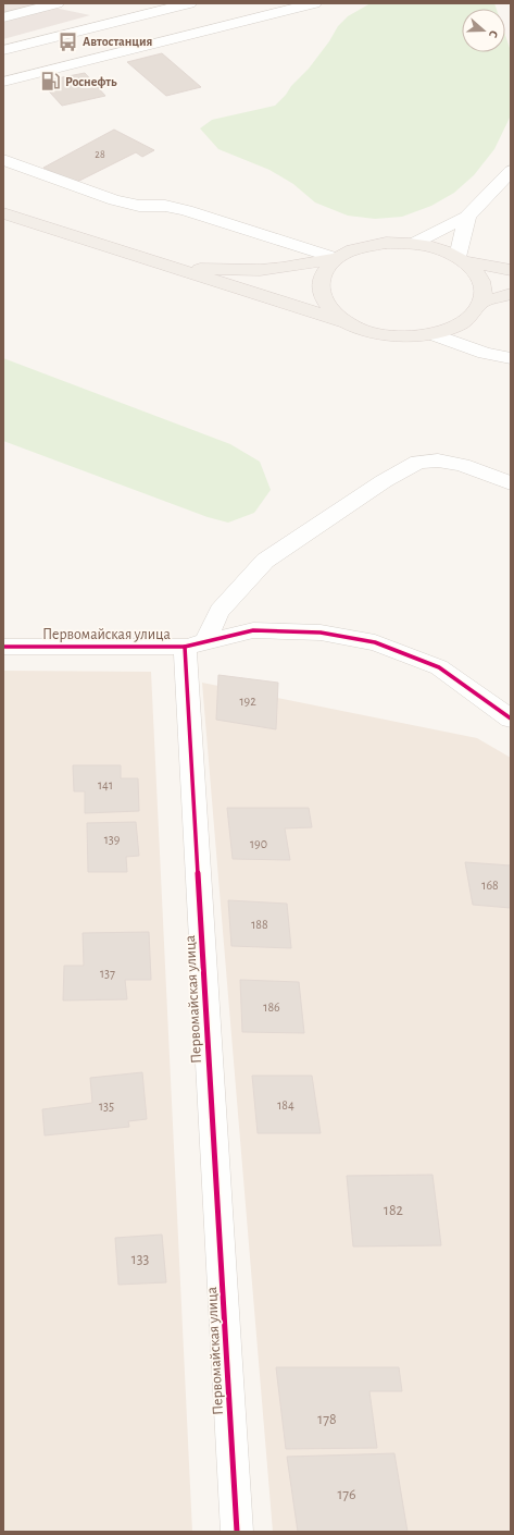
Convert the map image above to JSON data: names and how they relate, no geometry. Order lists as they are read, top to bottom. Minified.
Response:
{"streets":{"street":["Первомайская улица"]},"places":{"bus stop":["Автостанция"],"fuel station":["Роснефть"]},"house_numbers":["28","192","141","139","190","168","188","137","186","184","135","182","133","178","176"],"north":"right"}
